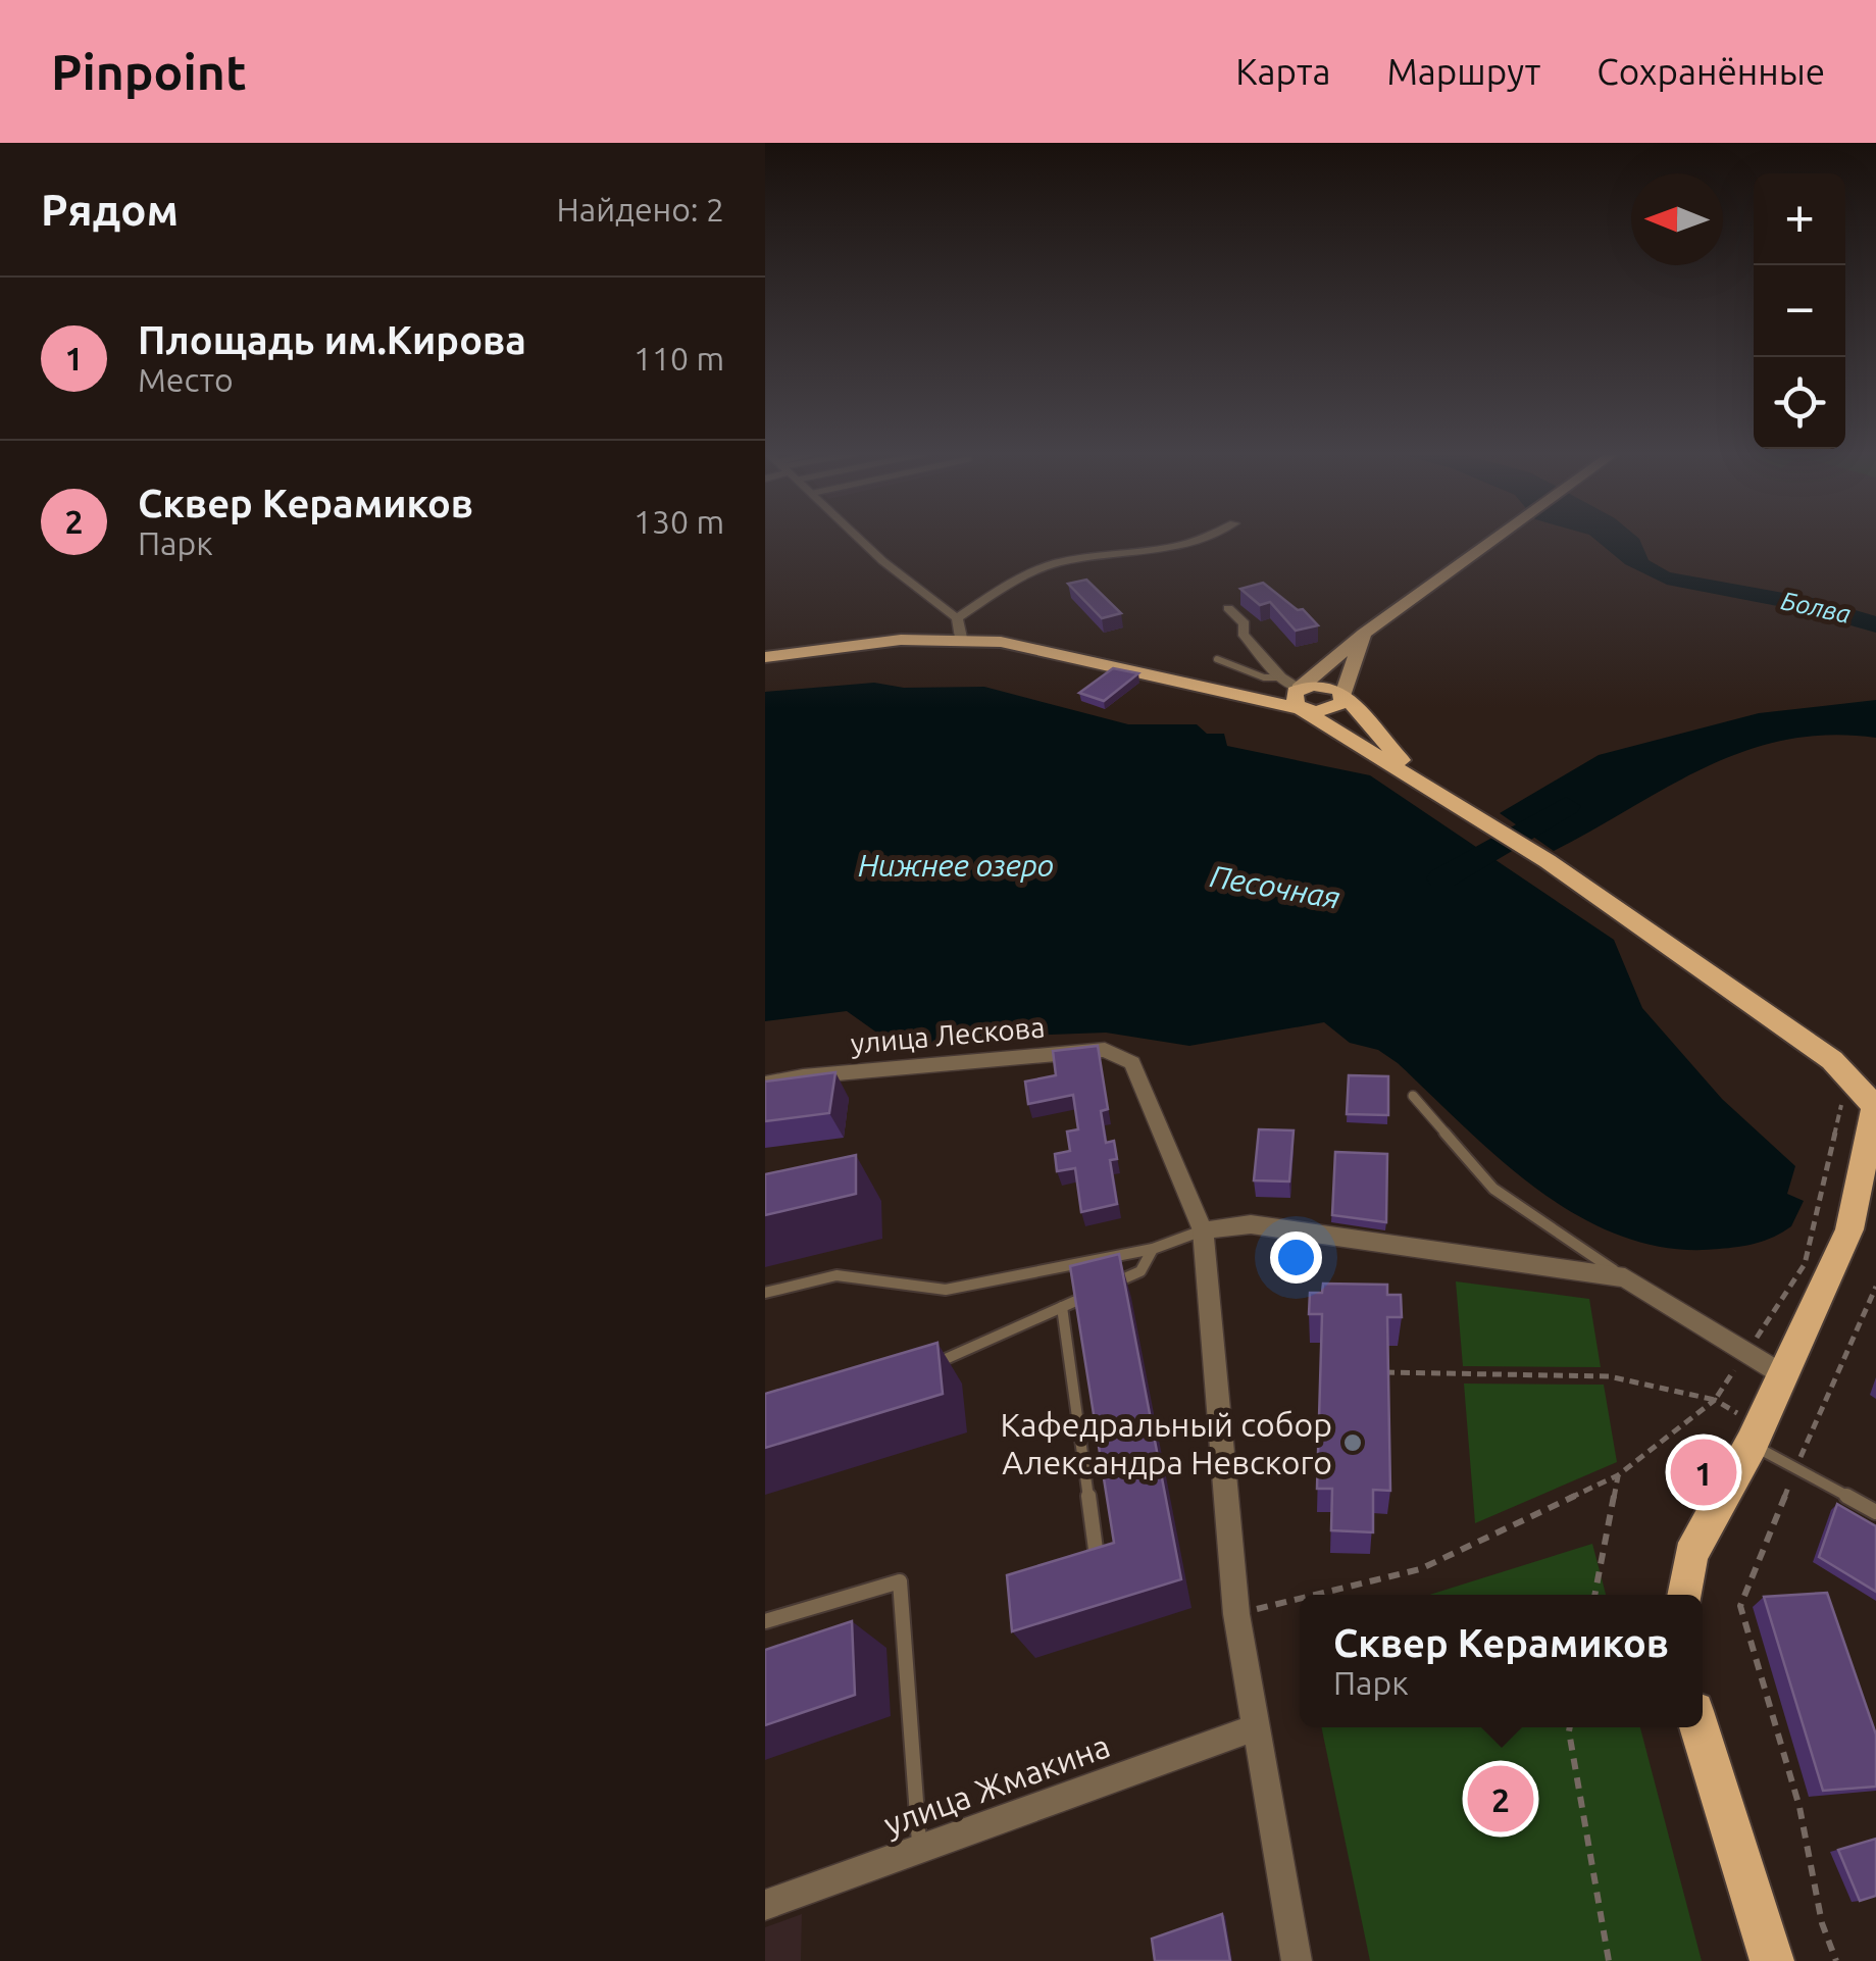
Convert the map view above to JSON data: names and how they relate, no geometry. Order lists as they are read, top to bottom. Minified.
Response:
{"streets":{"street":["улица Лескова","улица Жмакина"]},"water":["Болва","Нижнее озеро","Песочная"],"places":["Кафедральный собор Александра Невского"],"north":"left","page":{"header":"Pinpoint","nav":["Карта","Маршрут","Сохранённые"],"heading":["Рядом","Найдено: 2"],"map_buttons":["+","−"],"list":[{"mark":"1","name":"Площадь им.Кирова","note":"Место","value":"110 m"},{"mark":"2","name":"Сквер Керамиков","note":"Парк","value":"130 m"}],"pins":["1","2"],"popup":["Сквер Керамиков","Парк"]}}
